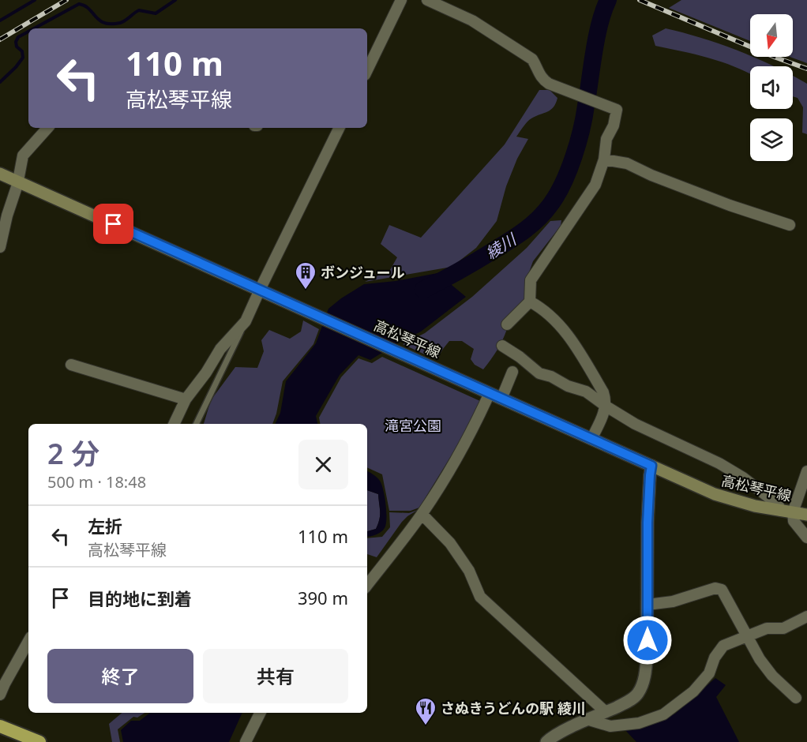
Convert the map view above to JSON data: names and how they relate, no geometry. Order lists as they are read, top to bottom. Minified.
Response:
{"streets":{"main road":["高松琴平線"]},"water":["綾川"],"parks":["滝宮公園"],"places":{"building":["ボンジュール"],"restaurant":["さぬきうどんの駅 綾川"]},"north":"bottom","page":{"turn":["110 m","高松琴平線"],"heading":["2 分","500 m · 18:48"],"list":[{"name":"左折","note":"高松琴平線","value":"110 m"},{"name":"目的地に到着","value":"390 m"}],"buttons":["終了","共有"]}}
